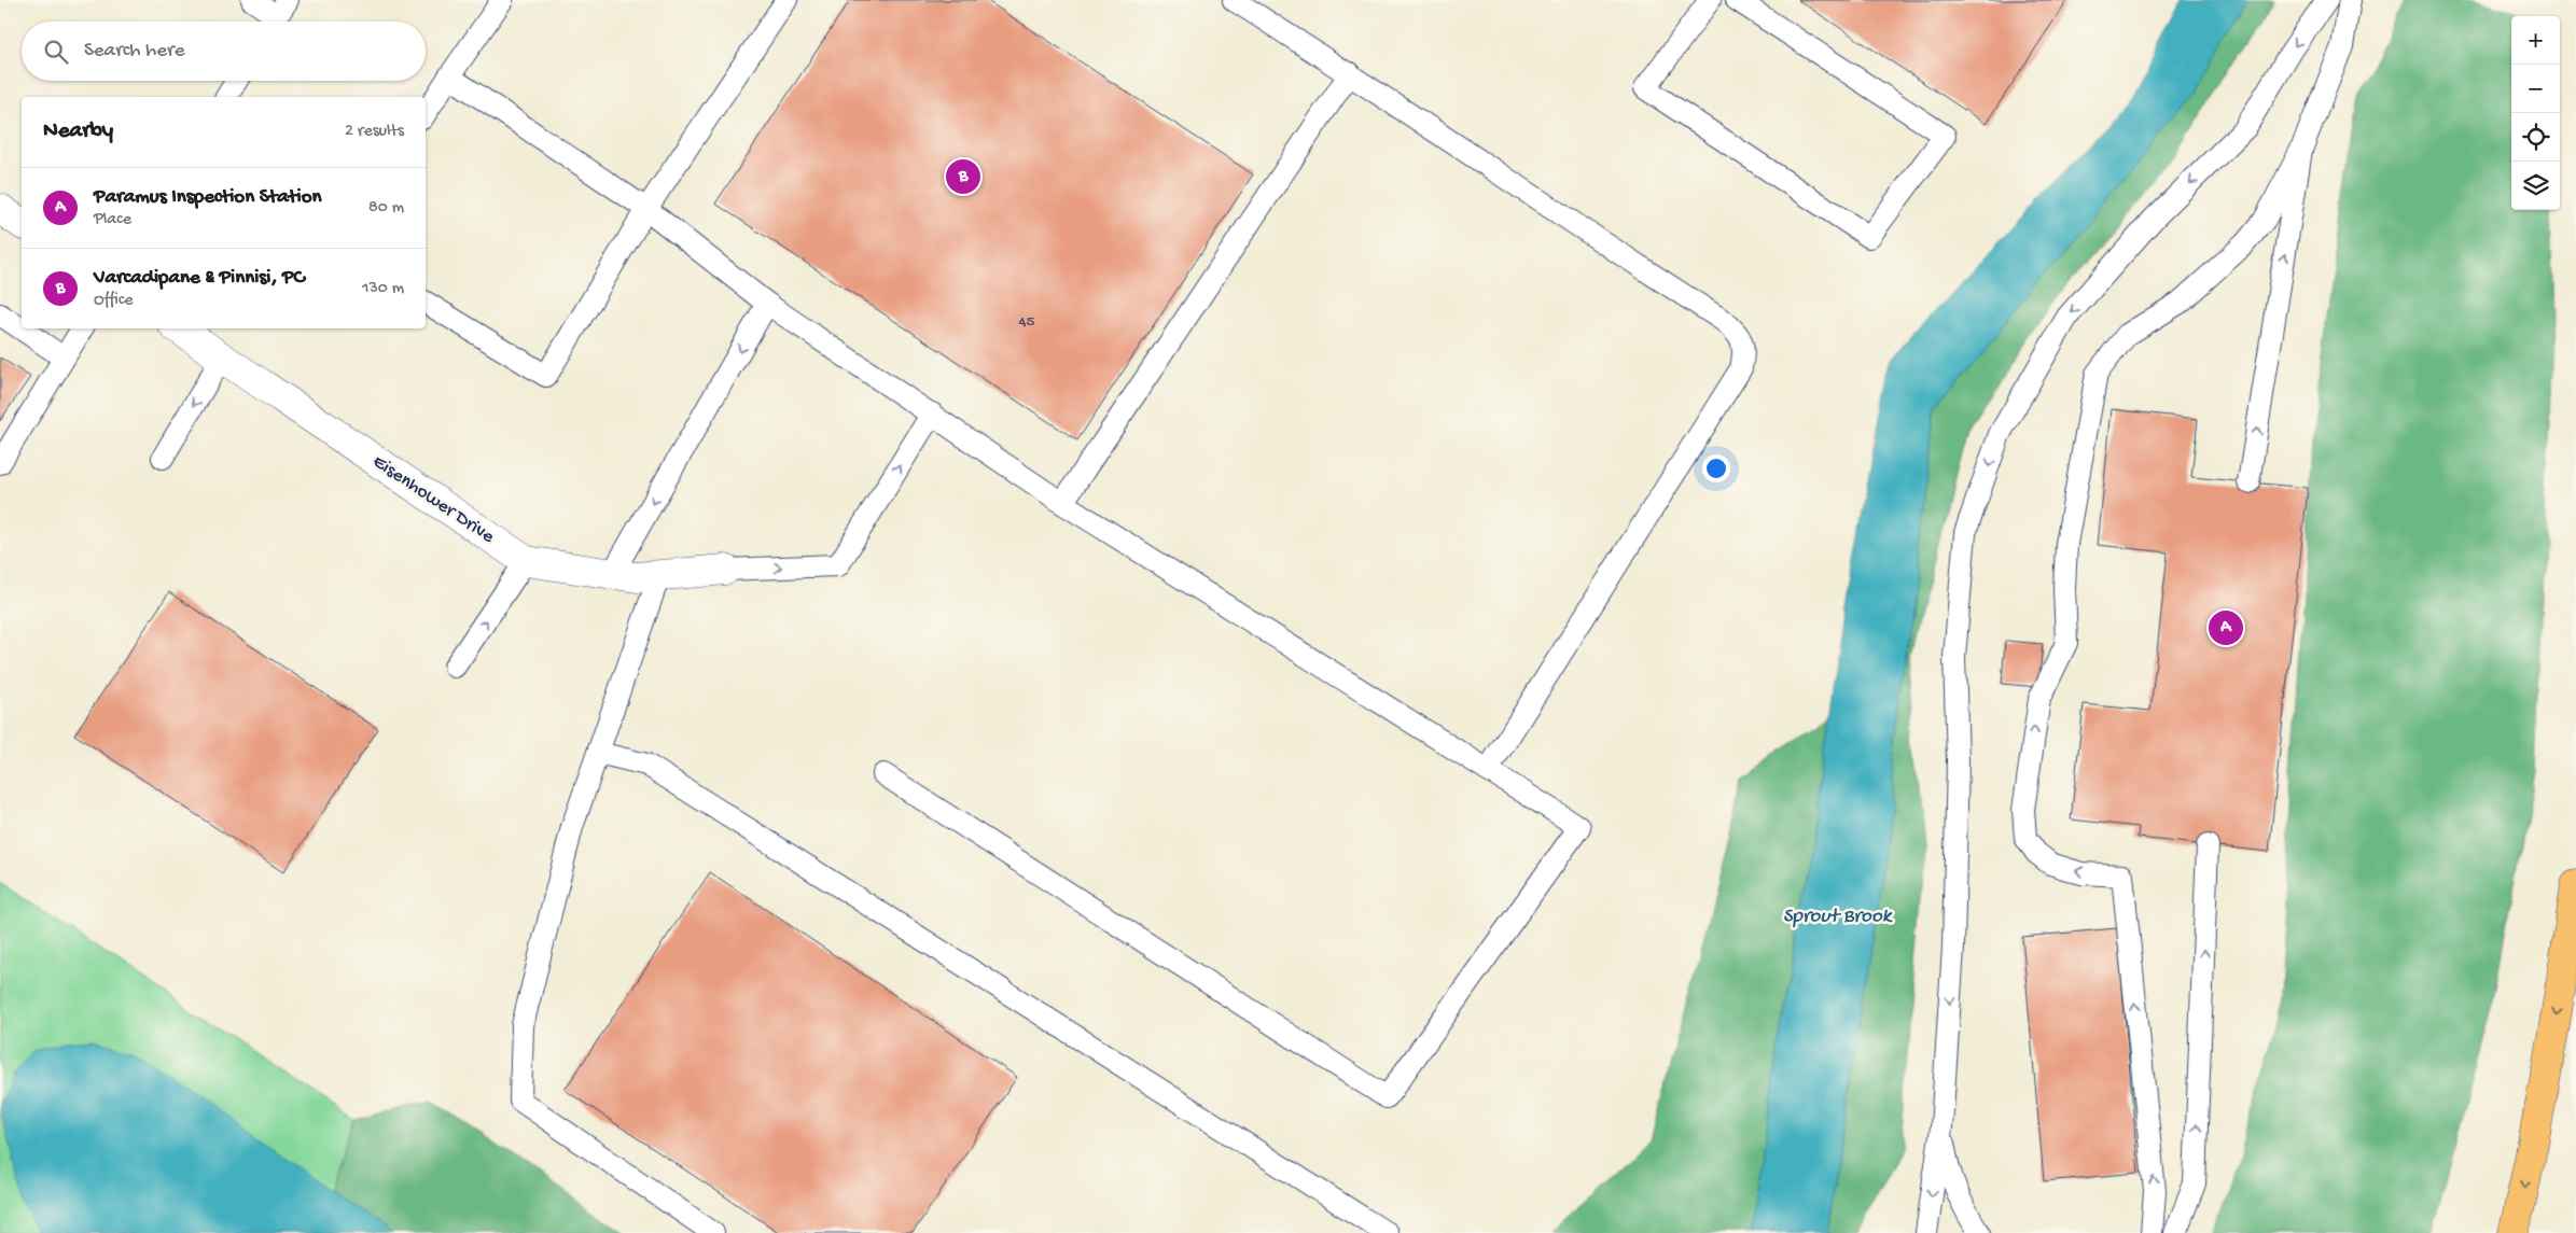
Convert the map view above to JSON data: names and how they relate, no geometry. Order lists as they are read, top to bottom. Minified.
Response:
{"streets":{"street":["Eisenhower Drive"]},"water":["Sprout Brook"],"house_numbers":["45"],"page":{"map_buttons":["+","−"],"search":"Search here","heading":["Nearby","2 results"],"pins":["B","A"],"list":[{"mark":"A","name":"Paramus Inspection Station","note":"Place","value":"80 m"},{"mark":"B","name":"Varcadipane & Pinnisi, PC","note":"Office","value":"130 m"}]}}
